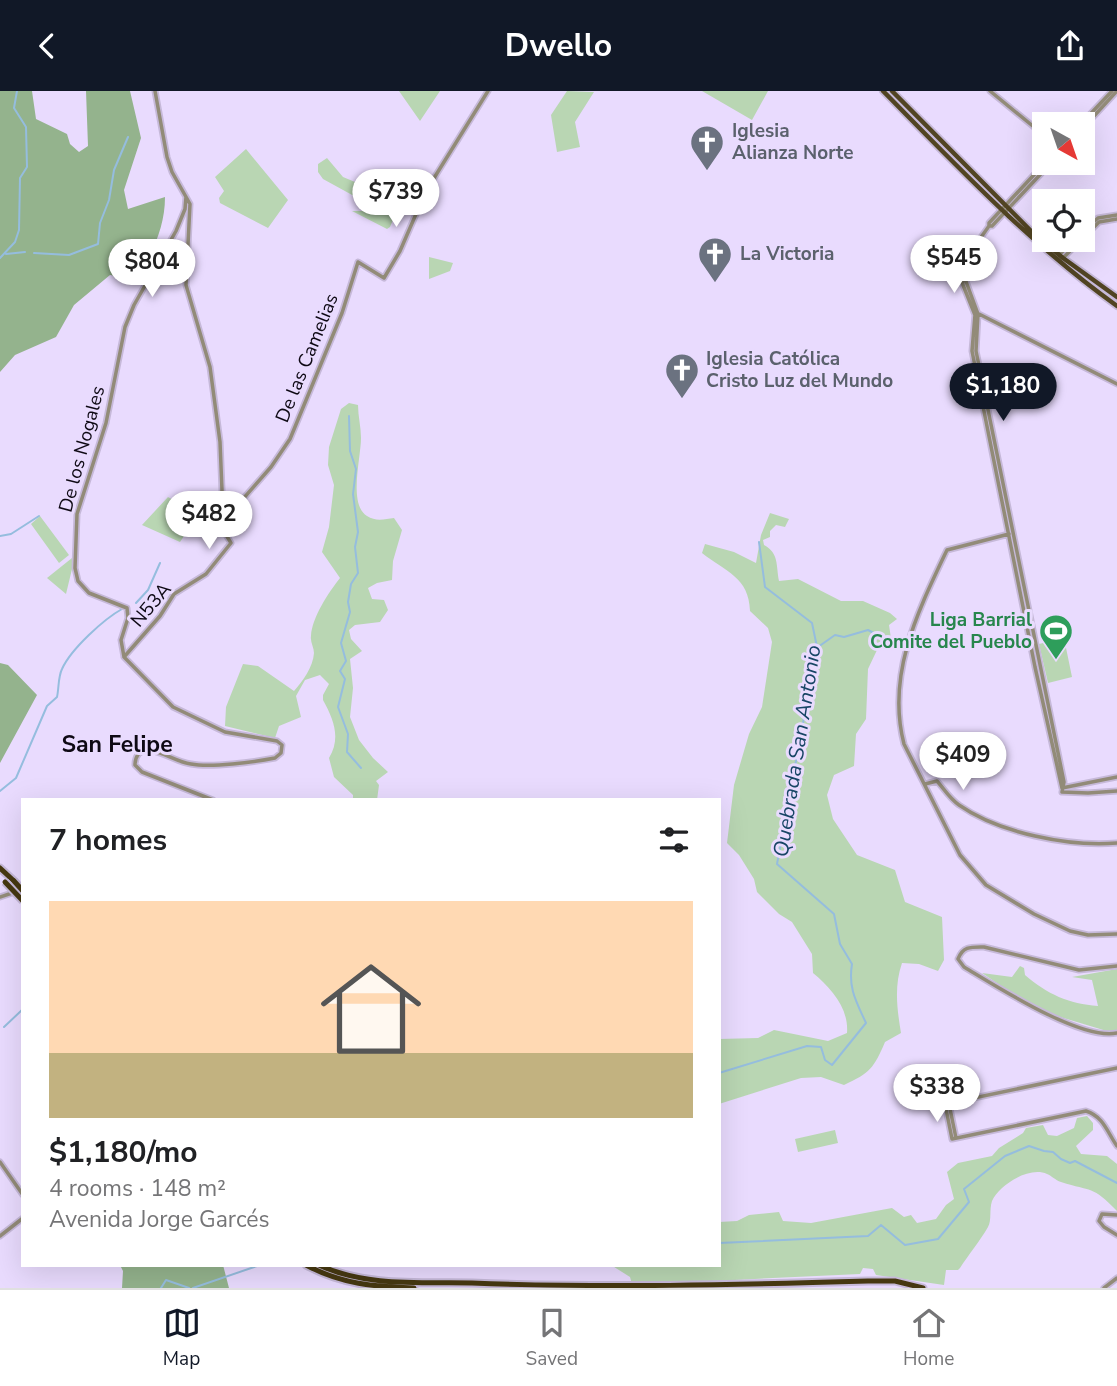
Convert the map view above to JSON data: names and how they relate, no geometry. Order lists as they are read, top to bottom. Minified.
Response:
{"streets":{"street":["De las Camelias","De los Nogales","N53A"]},"crossings":[["De las Camelias","N53A"],["De los Nogales","N53A"]],"districts":["San Felipe"],"water":["Quebrada San Antonio"],"places":{"church":["Iglesia Alianza Norte","La Victoria","Iglesia Católica Cristo Luz del Mundo"],"sports":["Liga Barrial Comite del Pueblo"]},"north":"bottom right","page":{"header":"Dwello","price":["$739","$545","$804","$1,180","$482","$409","$338"],"heading":"7 homes","list":[{"name":"$1,180/mo","note":"4 rooms · 148 m² · Avenida Jorge Garcés"}],"tabs":["Map","Saved","Home"]}}
